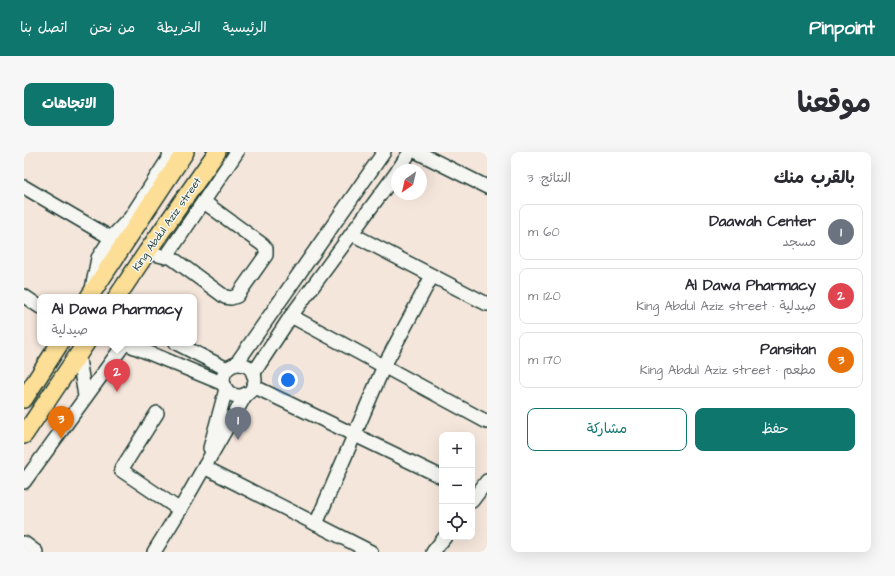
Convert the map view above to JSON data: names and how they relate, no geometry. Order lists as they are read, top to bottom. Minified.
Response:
{"streets":{"main road":["King Abdul Aziz street"]},"north":"bottom left","page":{"header":"Pinpoint","nav":["الرئيسية","الخريطة","من نحن","اتصل بنا"],"title":"موقعنا","buttons":["الاتجاهات",["حفظ","مشاركة"]],"heading":["بالقرب منك","النتائج: 3"],"list":[{"mark":"1","name":"Daawah Center","note":"مسجد","value":"60 m"},{"mark":"2","name":"Al Dawa Pharmacy","note":"صيدلية · King Abdul Aziz street","value":"120 m"},{"mark":"3","name":"Pansitan","note":"مطعم · King Abdul Aziz street","value":"170 m"}],"popup":["Al Dawa Pharmacy","صيدلية"],"pins":["2","3","1"],"map_buttons":["+","−"]}}
